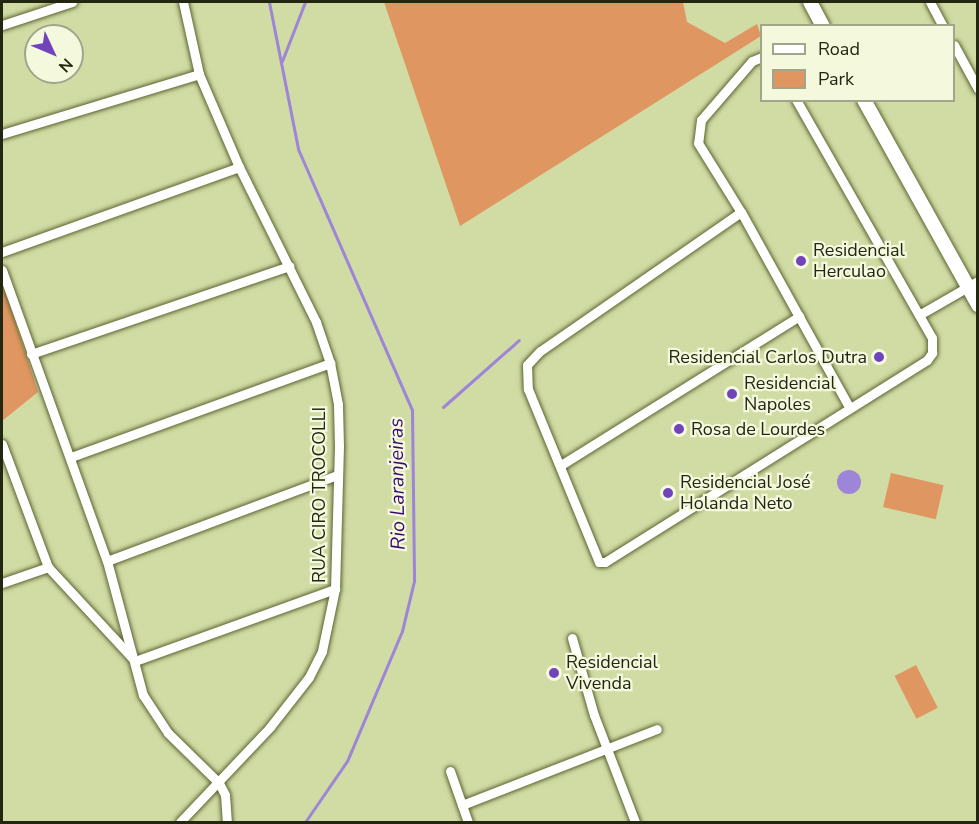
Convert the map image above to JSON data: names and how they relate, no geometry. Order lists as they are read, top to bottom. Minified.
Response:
{"streets":{"street":["RUA CIRO TROCOLLI"]},"water":["Rio Laranjeiras"],"places":["Residencial Herculao","Residencial Carlos Dutra","Residencial Napoles","Rosa de Lourdes","Residencial José Holanda Neto","Residencial Vivenda"],"legend":["Road","Park"],"north":"bottom right"}
